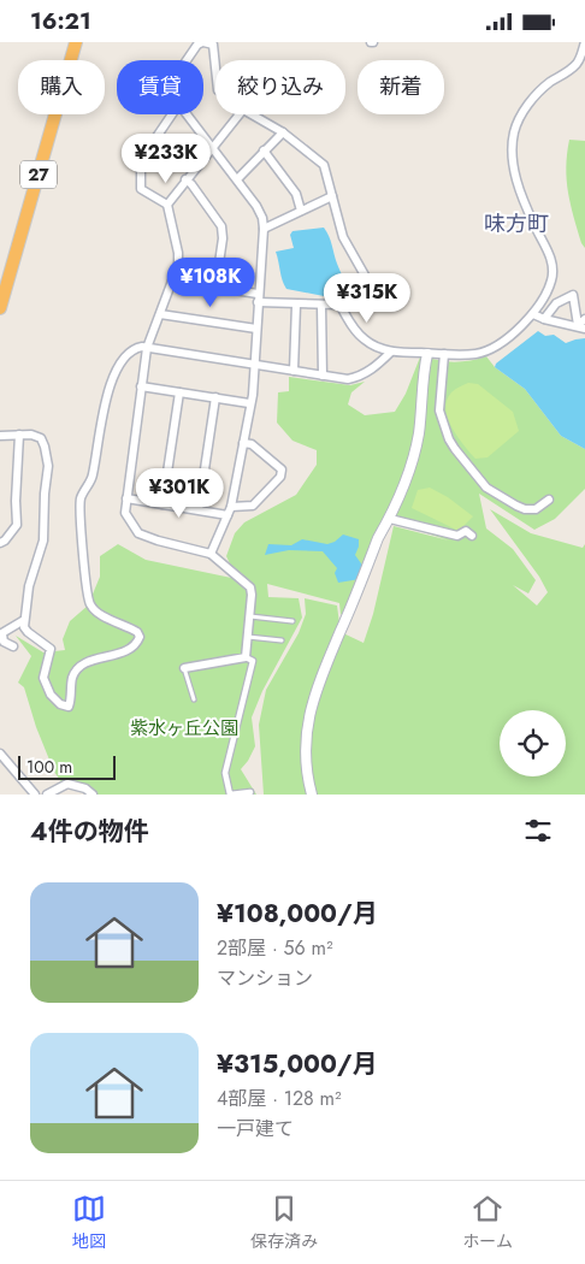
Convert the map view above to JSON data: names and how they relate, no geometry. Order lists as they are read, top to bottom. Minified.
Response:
{"streets":{"highway":["27"]},"districts":["味方町"],"parks":["紫水ヶ丘公園"],"scale_bar":"100 m","page":{"status":"16:21","chip":["購入","賃貸","絞り込み","新着"],"price":["¥233K","¥108K","¥315K","¥301K"],"scale":"100 m","heading":"4件の物件","list":[{"name":"¥108,000/月","note":"2部屋 · 56 m² · マンション"},{"name":"¥315,000/月","note":"4部屋 · 128 m² · 一戸建て"}],"tabs":["地図","保存済み","ホーム"]}}
